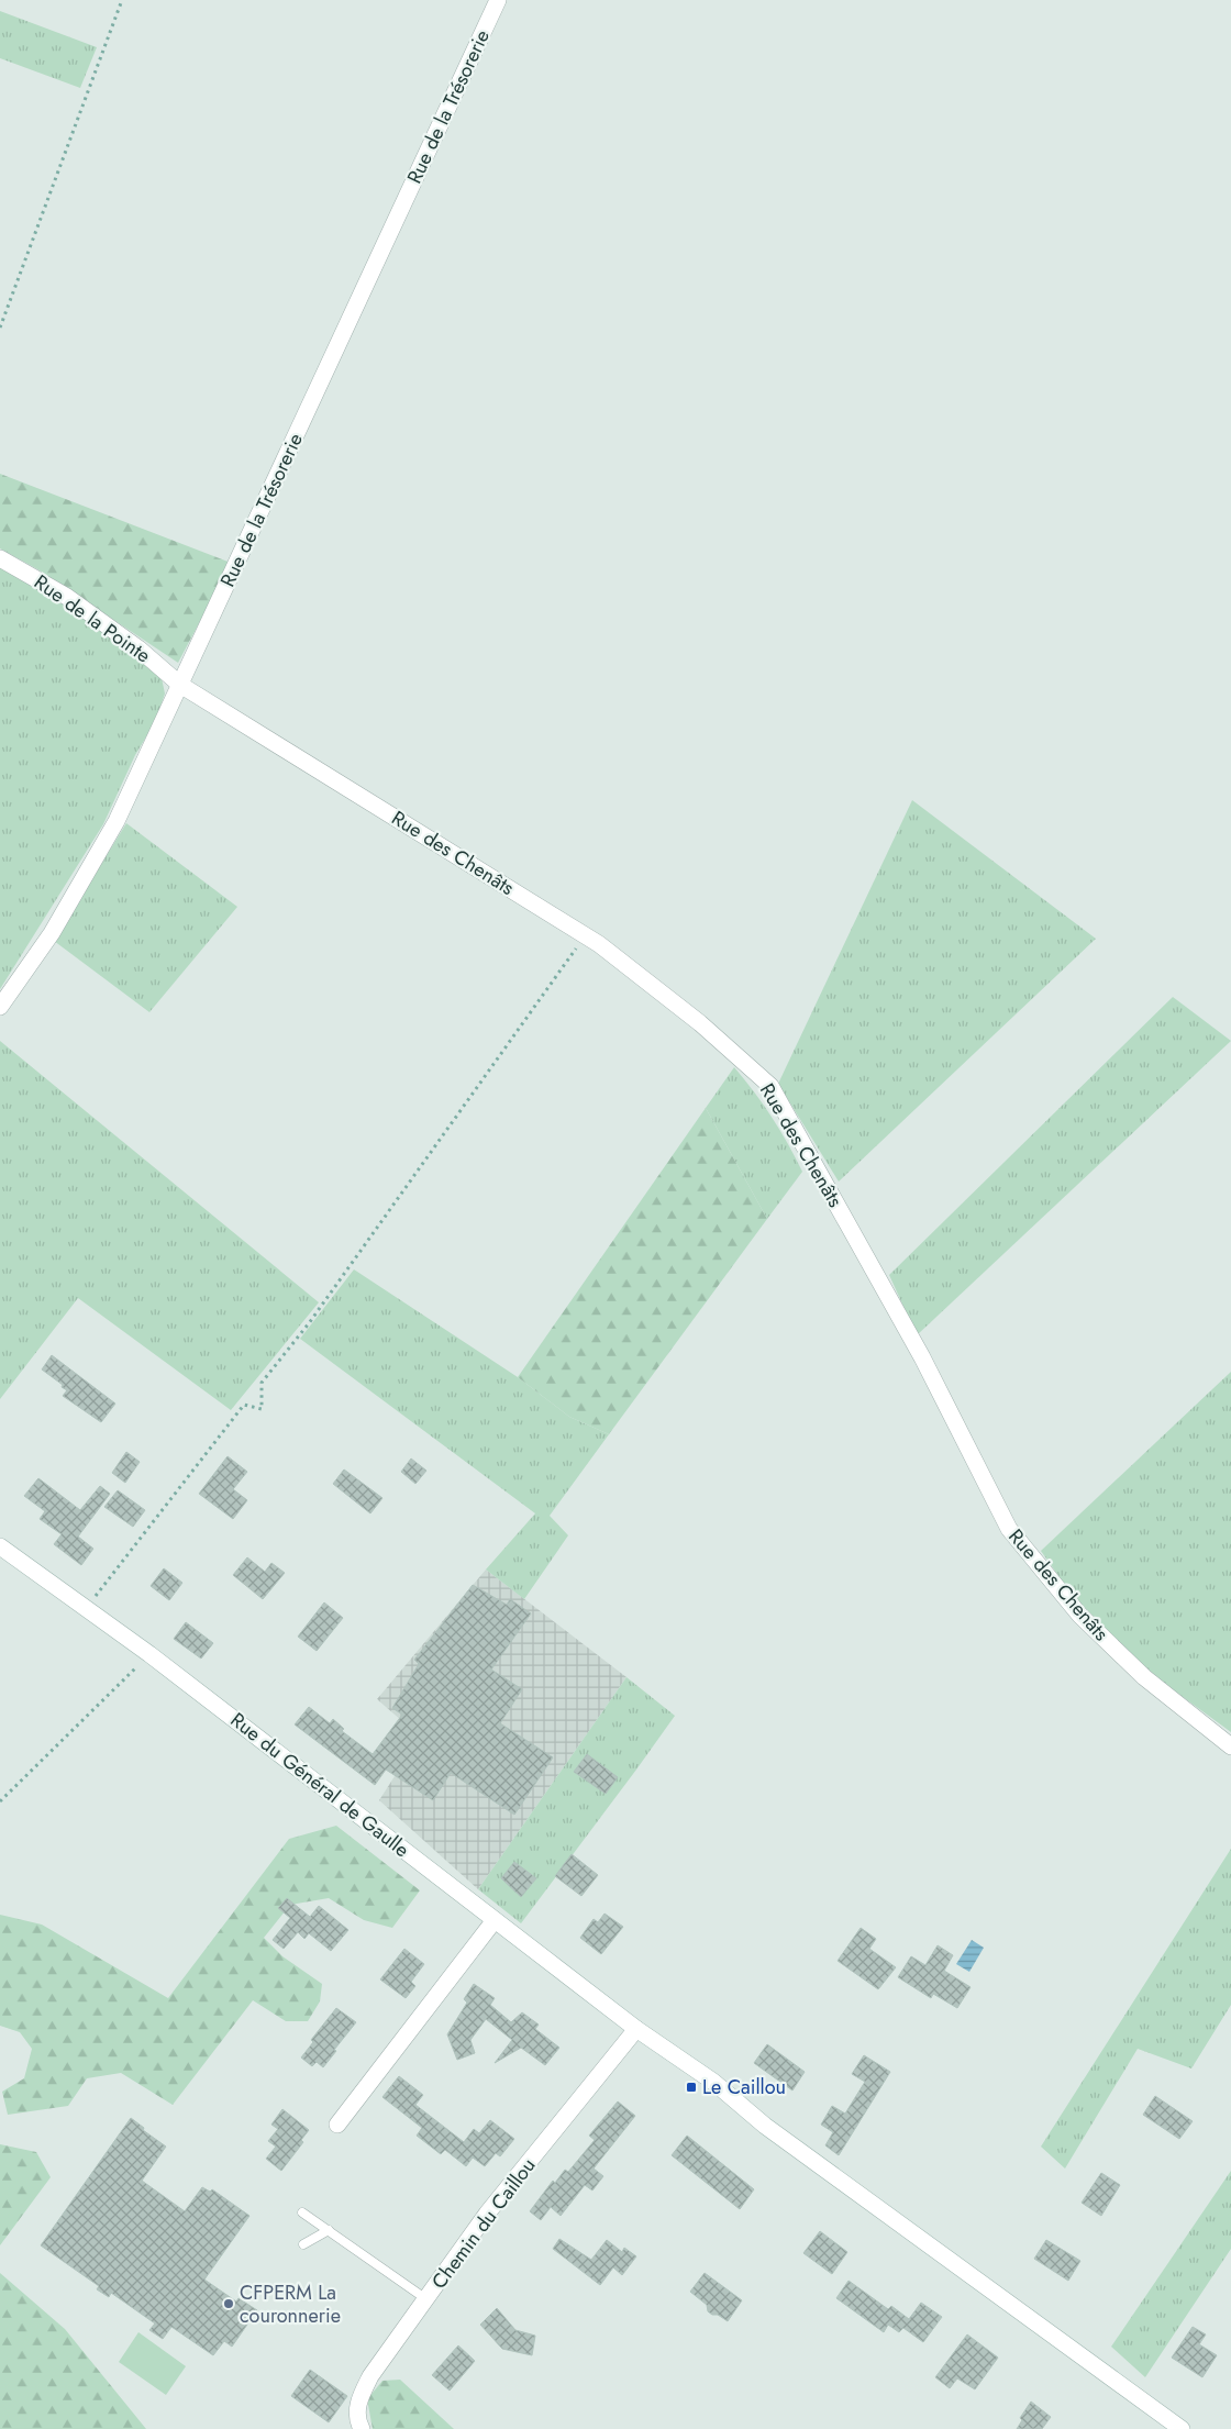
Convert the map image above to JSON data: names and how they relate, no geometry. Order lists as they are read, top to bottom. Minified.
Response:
{"streets":{"street":["Rue de la Trésorerie","Rue de la Pointe","Rue des Chenâts","Rue du Général de Gaulle","Chemin du Caillou"]},"crossings":[["Rue de la Trésorerie","Rue de la Pointe"],["Rue de la Trésorerie","Rue des Chenâts"],["Rue de la Pointe","Rue des Chenâts"],["Rue du Général de Gaulle","Chemin du Caillou"]],"places":{"transit":["Le Caillou"],"other":["CFPERM La couronnerie"]}}
